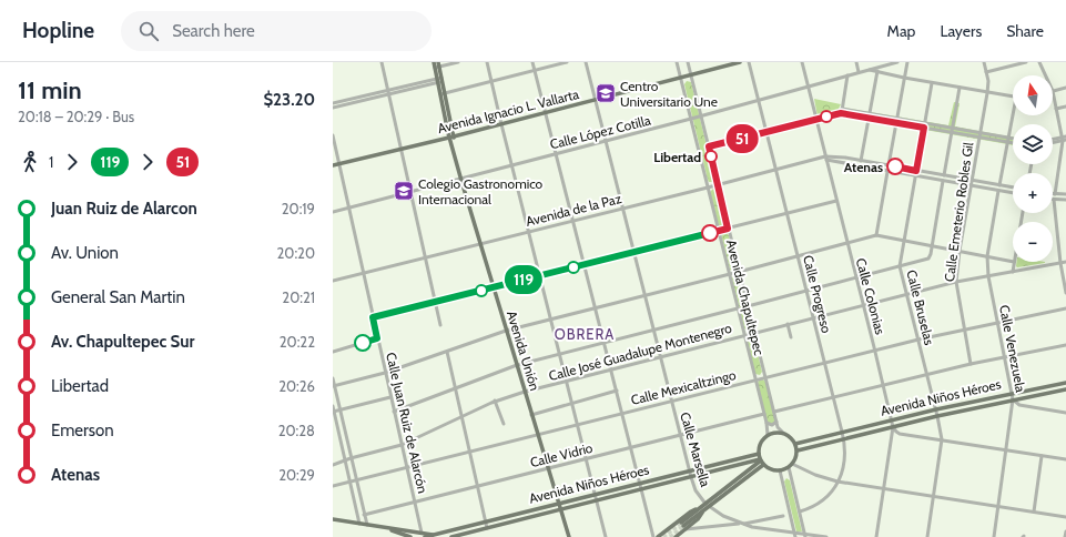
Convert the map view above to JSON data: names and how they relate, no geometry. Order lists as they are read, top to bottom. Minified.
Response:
{"streets":{"main road":["Avenida Ignacio L. Vallarta","Avenida Unión","Avenida Niños Héroes"],"street":["Calle López Cotilla","Avenida de la Paz","Calle Emeterio Robles Gil","Calle Progreso","Calle Colonias","Avenida Chapultepec","Calle Bruselas","Calle Venezuela","Calle José Guadalupe Montenegro","Calle Mexicaltzingo","Calle Juan Ruiz de Alarcón","Calle Marsella","Calle Vidrio"]},"crossings":[["Avenida Ignacio L. Vallarta","Avenida Chapultepec"],["Avenida Ignacio L. Vallarta","Avenida Unión"],["Avenida Ignacio L. Vallarta","Calle Juan Ruiz de Alarcón"],["Avenida Ignacio L. Vallarta","Calle Marsella"],["Calle López Cotilla","Calle Progreso"],["Calle López Cotilla","Calle Colonias"],["Calle López Cotilla","Avenida Chapultepec"],["Calle López Cotilla","Avenida Unión"],["Calle López Cotilla","Calle Juan Ruiz de Alarcón"],["Calle López Cotilla","Calle Marsella"],["Avenida de la Paz","Calle Emeterio Robles Gil"],["Avenida de la Paz","Calle Progreso"],["Avenida de la Paz","Calle Colonias"],["Avenida de la Paz","Avenida Chapultepec"],["Avenida de la Paz","Calle Bruselas"],["Avenida de la Paz","Calle Venezuela"],["Avenida de la Paz","Avenida Unión"],["Avenida de la Paz","Calle Juan Ruiz de Alarcón"],["Avenida de la Paz","Calle Marsella"],["Calle Emeterio Robles Gil","Calle José Guadalupe Montenegro"],["Calle Emeterio Robles Gil","Calle Mexicaltzingo"],["Calle Progreso","Calle José Guadalupe Montenegro"],["Calle Progreso","Calle Mexicaltzingo"],["Calle Progreso","Avenida Niños Héroes"],["Calle Colonias","Calle José Guadalupe Montenegro"],["Calle Colonias","Calle Mexicaltzingo"],["Calle Colonias","Avenida Niños Héroes"],["Avenida Chapultepec","Calle José Guadalupe Montenegro"],["Avenida Chapultepec","Calle Mexicaltzingo"],["Avenida Chapultepec","Avenida Niños Héroes"],["Avenida Chapultepec","Calle Vidrio"],["Calle Bruselas","Calle José Guadalupe Montenegro"],["Calle Bruselas","Calle Mexicaltzingo"],["Calle Bruselas","Avenida Niños Héroes"],["Calle Venezuela","Calle José Guadalupe Montenegro"],["Calle Venezuela","Calle Mexicaltzingo"],["Calle Venezuela","Avenida Niños Héroes"],["Avenida Unión","Calle José Guadalupe Montenegro"],["Avenida Unión","Calle Mexicaltzingo"],["Avenida Unión","Avenida Niños Héroes"],["Avenida Unión","Calle Vidrio"],["Calle José Guadalupe Montenegro","Calle Juan Ruiz de Alarcón"],["Calle José Guadalupe Montenegro","Calle Marsella"],["Calle Mexicaltzingo","Calle Juan Ruiz de Alarcón"],["Calle Mexicaltzingo","Calle Marsella"],["Avenida Niños Héroes","Calle Marsella"],["Calle Juan Ruiz de Alarcón","Calle Vidrio"],["Calle Marsella","Calle Vidrio"]],"districts":["OBRERA"],"places":{"school or university":["Centro Universitario Une","Colegio Gastronomico Internacional"],"other":["Libertad","Atenas"]},"lines":["bus line 51","bus line 119"],"north":"top","page":{"header":"Hopline","search":"Search here","nav":["Map","Layers","Share"],"heading":["11 min","20:18 – 20:29 · Bus","$23.20"],"on_map":["119","51"],"map_buttons":["+","−"],"legs":["1","119","51"],"list":[{"name":"Juan Ruiz de Alarcon","value":"20:19"},{"name":"Av. Union","value":"20:20"},{"name":"General San Martin","value":"20:21"},{"name":"Av. Chapultepec Sur","value":"20:22"},{"name":"Libertad","value":"20:26"},{"name":"Emerson","value":"20:28"},{"name":"Atenas","value":"20:29"}]}}
